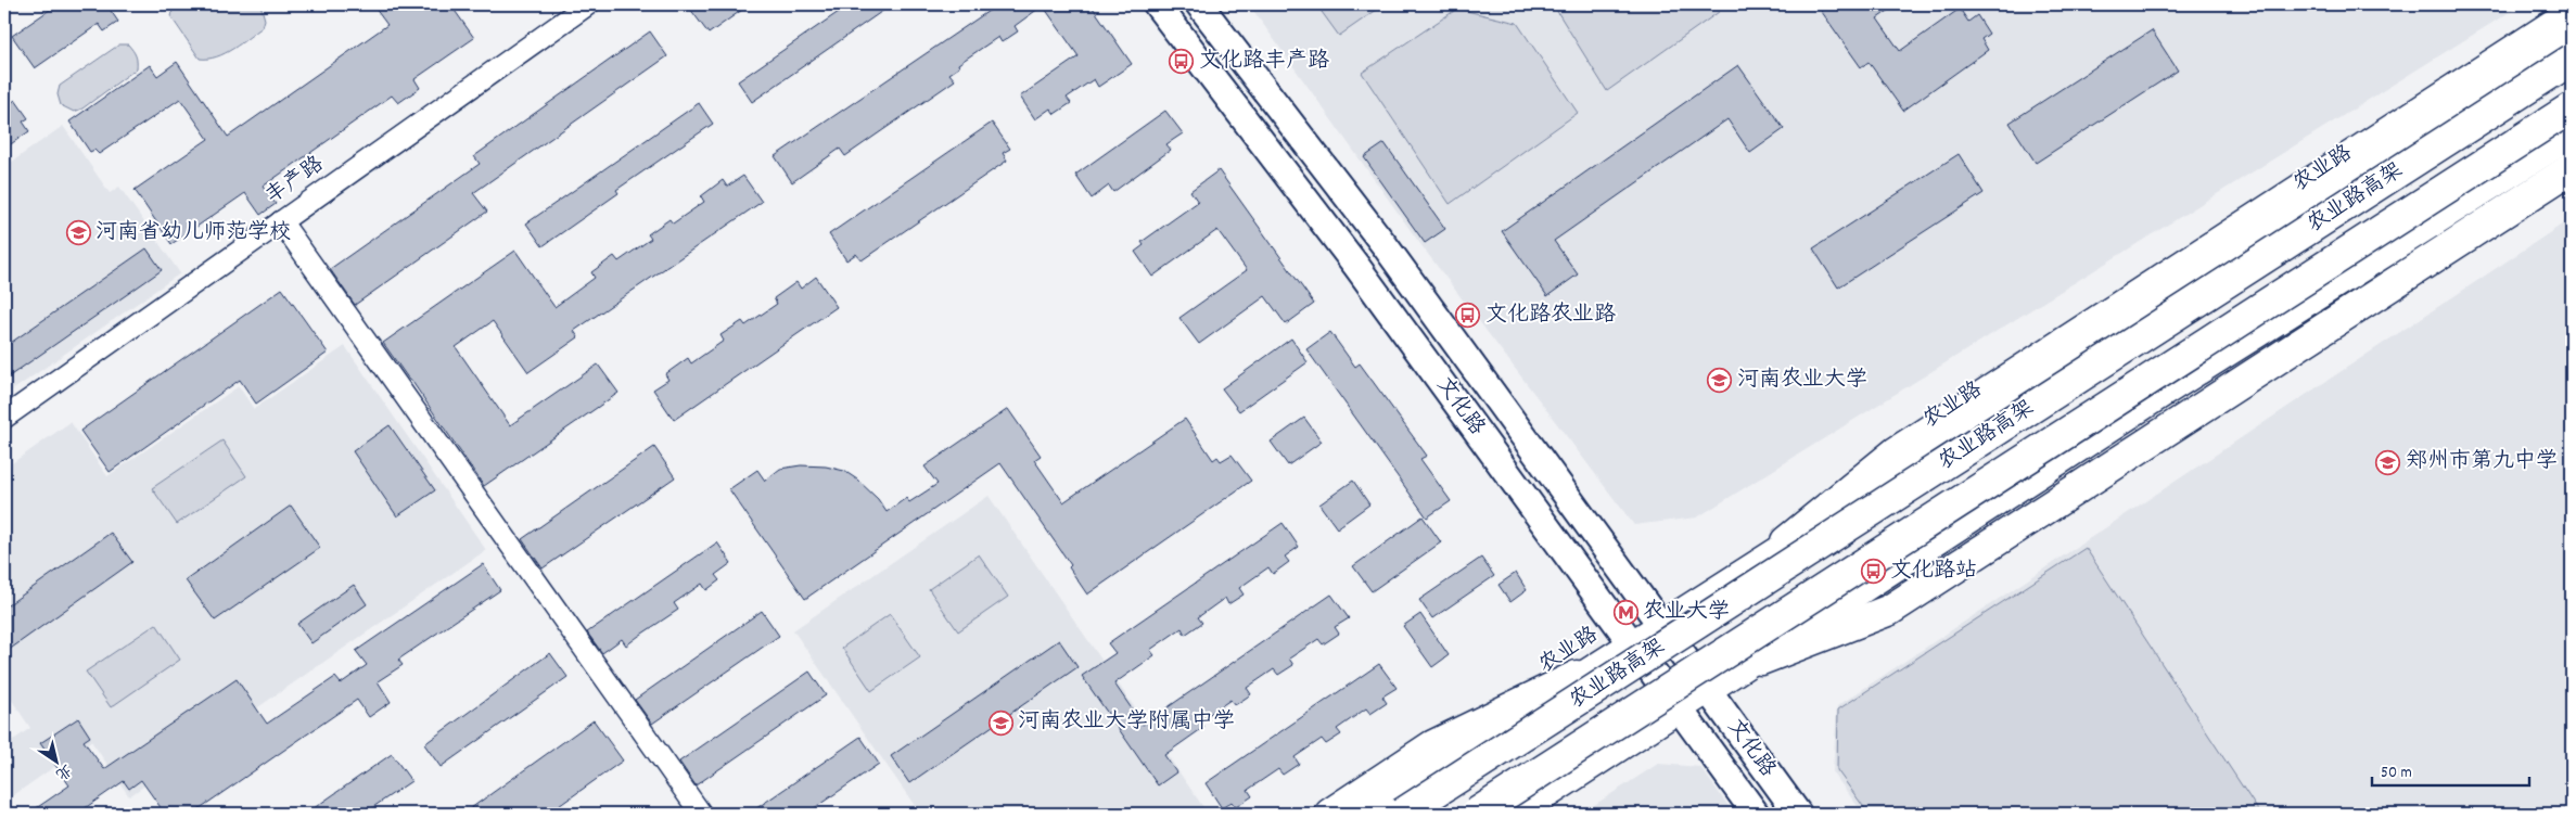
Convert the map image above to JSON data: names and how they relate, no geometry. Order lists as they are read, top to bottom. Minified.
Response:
{"streets":{"highway":["农业路高架"],"main road":["文化路"],"street":["农业路","丰产路"]},"crossings":[["农业路","文化路"]],"places":{"bus stop":["文化路丰产路","文化路农业路","文化路站"],"school or university":["河南省幼儿师范学校","河南农业大学","郑州市第九中学","河南农业大学附属中学"],"metro station":["农业大学"]},"scale_bar":"50 m","north":"bottom right"}
